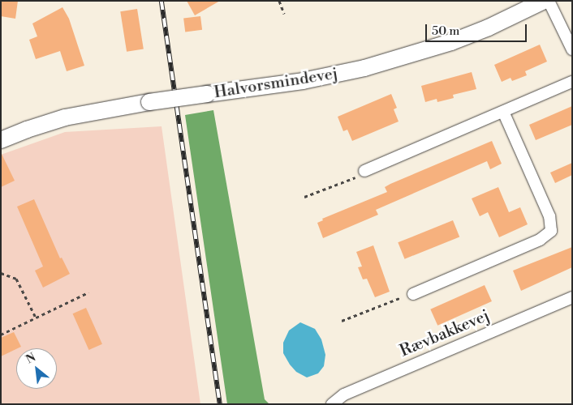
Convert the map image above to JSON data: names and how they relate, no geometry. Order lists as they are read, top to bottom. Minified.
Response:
{"streets":{"street":["Halvorsmindevej","Rævbakkevej"]},"scale_bar":"50 m","north":"top left"}
